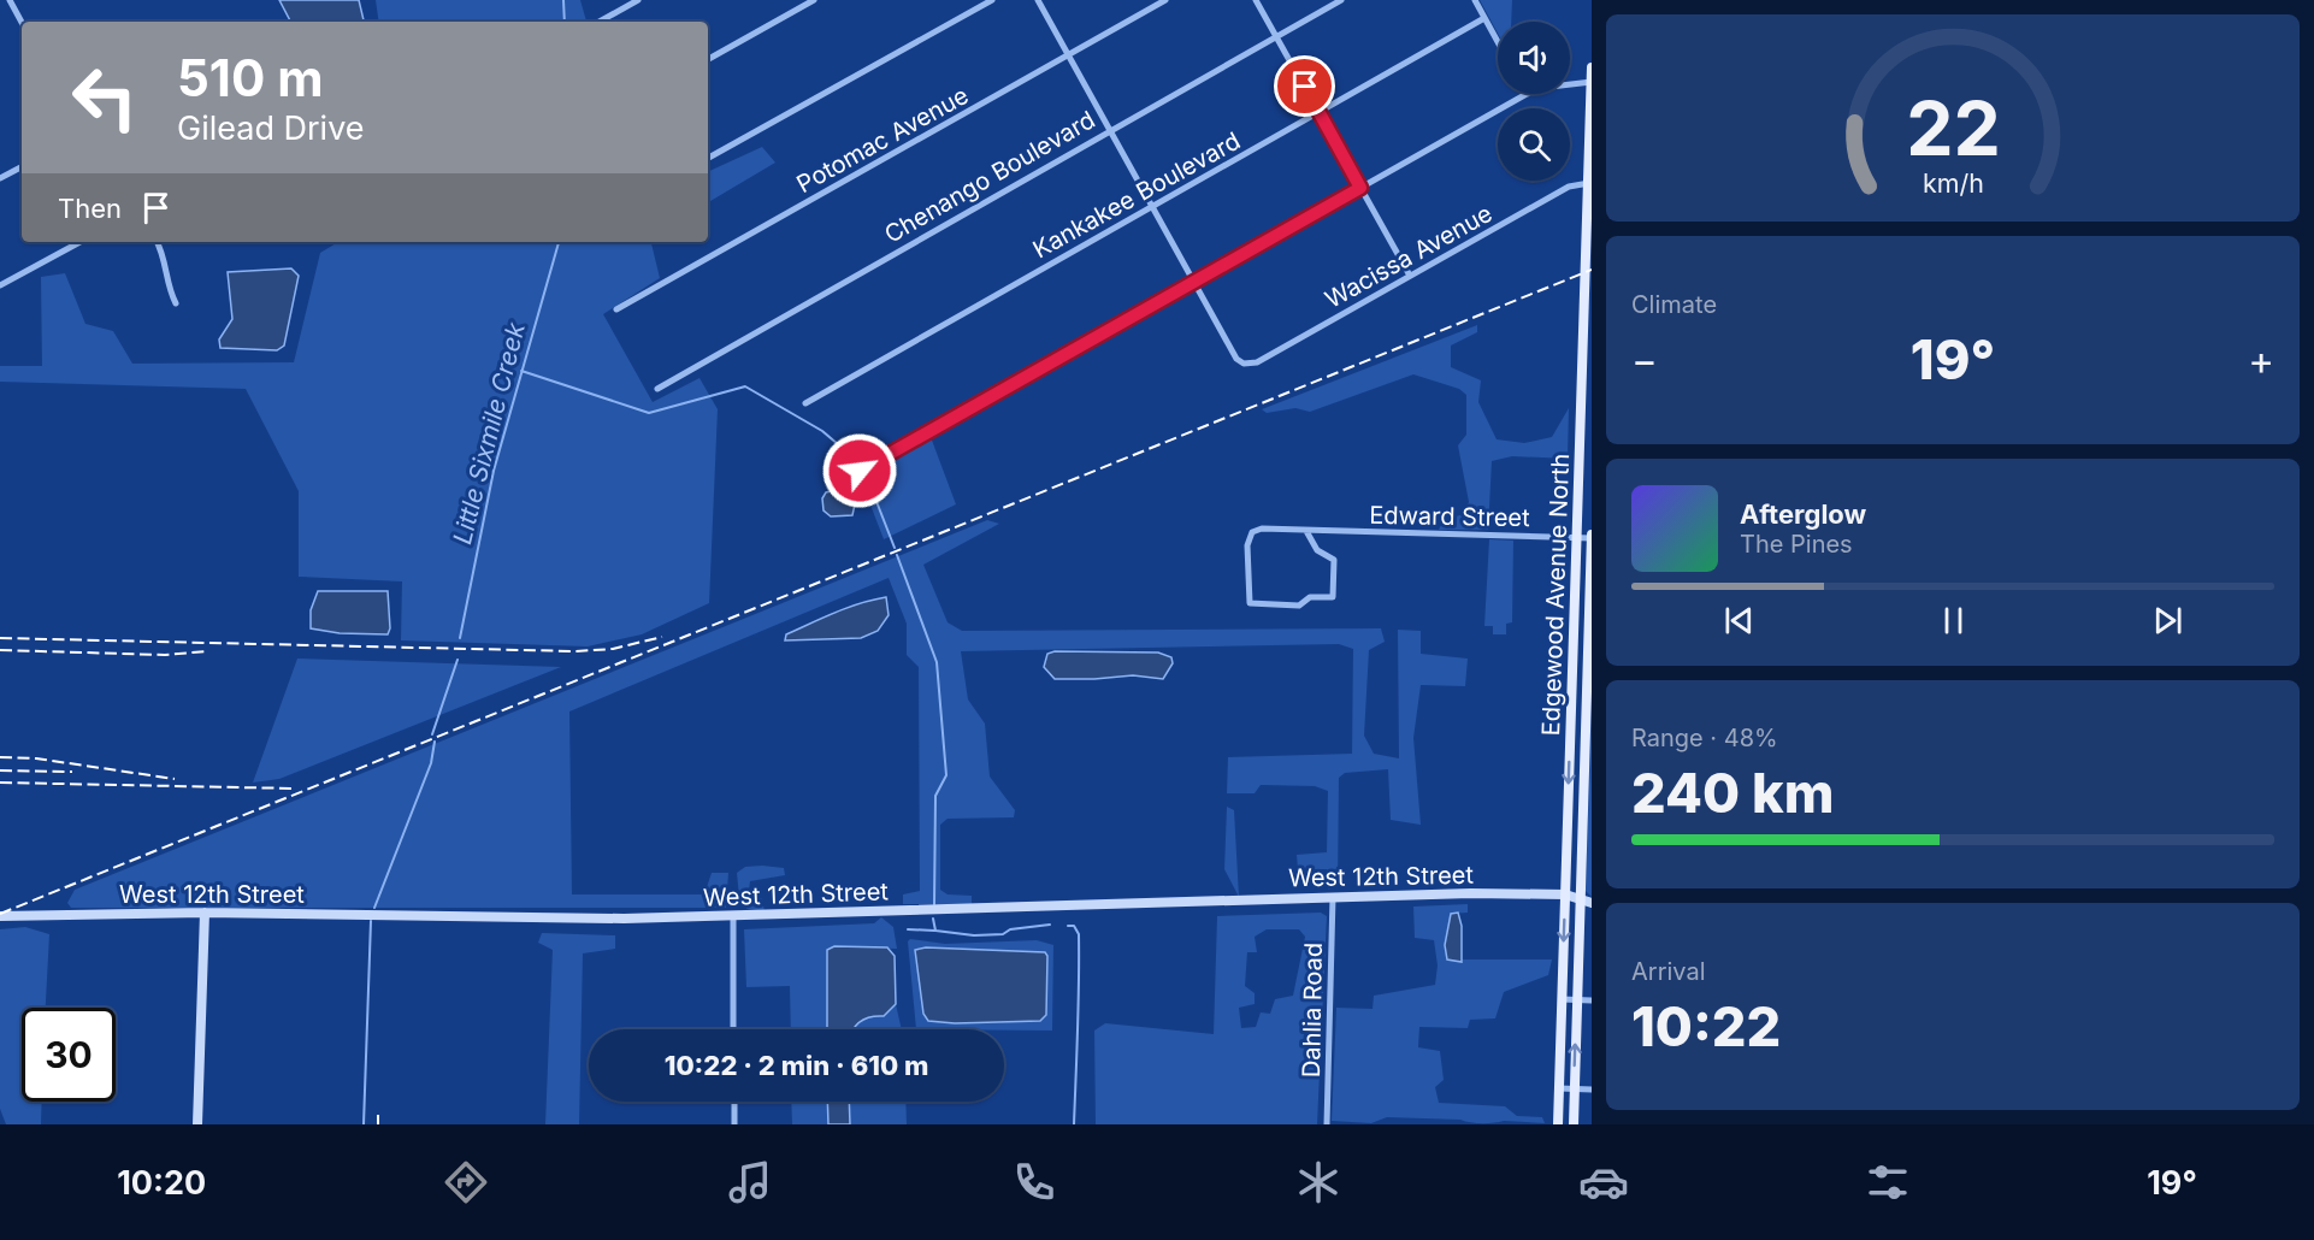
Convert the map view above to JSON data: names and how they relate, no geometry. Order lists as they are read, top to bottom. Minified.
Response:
{"streets":{"main road":["Edgewood Avenue North"],"street":["Potomac Avenue","Chenango Boulevard","Kankakee Boulevard","Wacissa Avenue","Edward Street","West 12th Street","Dahlia Road"]},"crossings":[["Wacissa Avenue","Edgewood Avenue North"],["Edward Street","Edgewood Avenue North"],["Edgewood Avenue North","West 12th Street"],["West 12th Street","Dahlia Road"]],"water":["Little Sixmile Creek"],"page":{"turn":["510 m","Gilead Drive"],"then":"Then","tile":["Climate",["Range · 48%","240 km"],["Arrival","10:22"]],"heat":["−","19°","+"],"song":["Afterglow","The Pines"],"limit":"30","trip":"10:22 · 2 min · 610 m","tabs":["10:20","19°"],"gauge":["22","km/h"]}}
